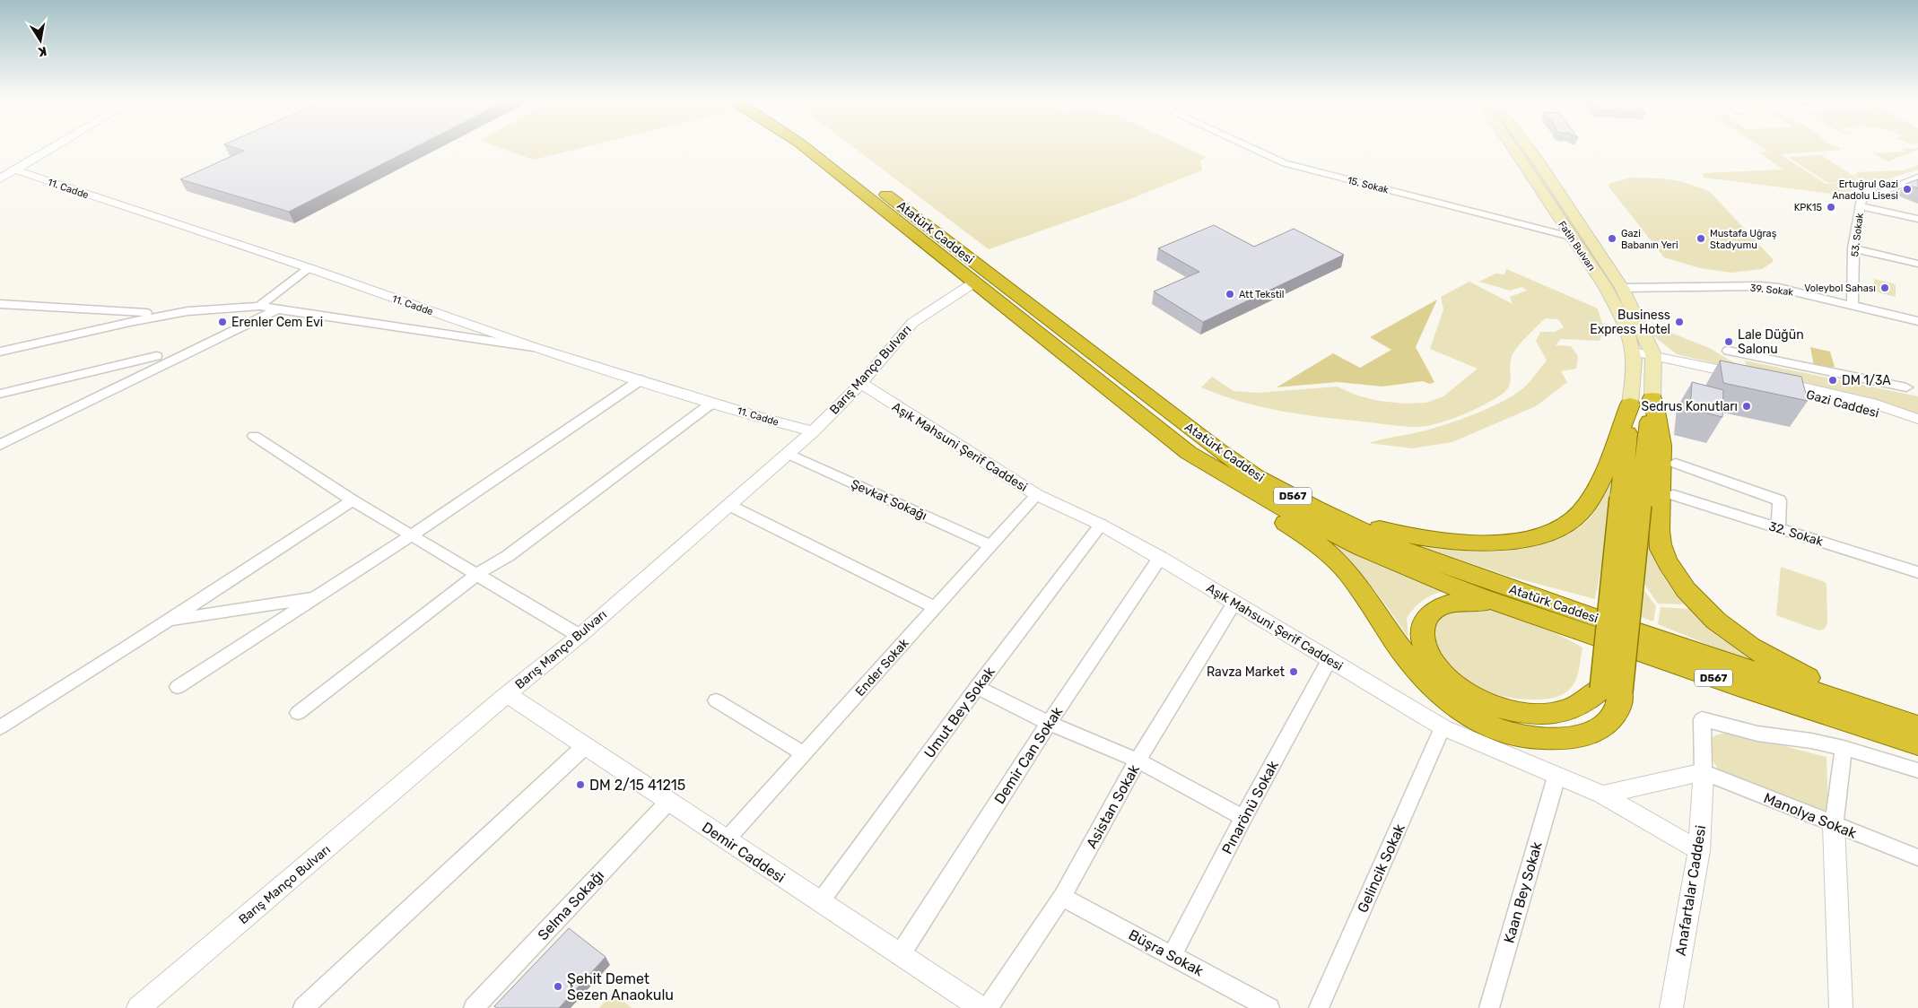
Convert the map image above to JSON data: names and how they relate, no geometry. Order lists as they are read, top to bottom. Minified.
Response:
{"streets":{"highway":["Atatürk Caddesi","D567"],"main road":["Fatih Bulvarı"],"street":["15. Sokak","11. Cadde","53. Sokak","39. Sokak","Barış Manço Bulvarı","Gazi Caddesi","Aşık Mahsuni Şerif Caddesi","Şevkat Sokağı","32. Sokak","Ender Sokak","Umut Bey Sokak","Demir Can Sokak","Asistan Sokak","Pınarönü Sokak","Manolya Sokak","Demir Caddesi","Gelincik Sokak","Anafartalar Caddesi","Kaan Bey Sokak","Selma Sokağı","Büşra Sokak"]},"crossings":[["15. Sokak","Fatih Bulvarı"],["11. Cadde","Barış Manço Bulvarı"],["Atatürk Caddesi","D567"],["53. Sokak","39. Sokak"],["Fatih Bulvarı","39. Sokak"],["Barış Manço Bulvarı","Aşık Mahsuni Şerif Caddesi"],["Barış Manço Bulvarı","D567"],["Barış Manço Bulvarı","Şevkat Sokağı"],["Barış Manço Bulvarı","Demir Caddesi"],["Aşık Mahsuni Şerif Caddesi","Ender Sokak"],["Aşık Mahsuni Şerif Caddesi","Umut Bey Sokak"],["Aşık Mahsuni Şerif Caddesi","Demir Can Sokak"],["Aşık Mahsuni Şerif Caddesi","Asistan Sokak"],["Aşık Mahsuni Şerif Caddesi","Pınarönü Sokak"],["Aşık Mahsuni Şerif Caddesi","Gelincik Sokak"],["Aşık Mahsuni Şerif Caddesi","Anafartalar Caddesi"],["Aşık Mahsuni Şerif Caddesi","Kaan Bey Sokak"],["Şevkat Sokağı","Ender Sokak"],["Ender Sokak","Demir Caddesi"],["Umut Bey Sokak","Demir Caddesi"],["Demir Can Sokak","Demir Caddesi"],["Asistan Sokak","Büşra Sokak"],["Pınarönü Sokak","Büşra Sokak"],["Manolya Sokak","Anafartalar Caddesi"],["Demir Caddesi","Selma Sokağı"]],"places":["Ertuğrul Gazi Anadolu Lisesi","KPK15","Gazi Babanın Yeri","Mustafa Uğraş Stadyumu","Voleybol Sahası","Att Tekstil","Erenler Cem Evi","Business Express Hotel","Lale Düğün Salonu","DM 1/3A","Sedrus Konutları","Ravza Market","DM 2/15 41215","Şehit Demet Sezen Anaokulu"],"north":"bottom"}
